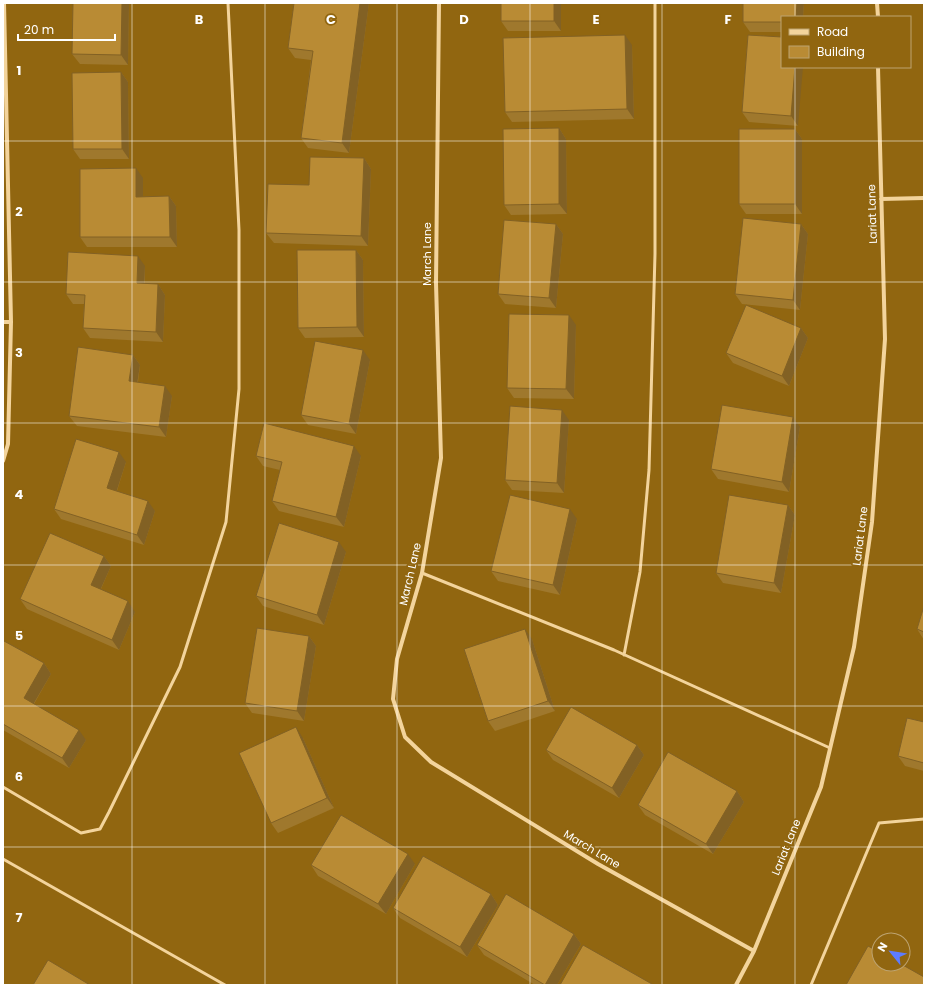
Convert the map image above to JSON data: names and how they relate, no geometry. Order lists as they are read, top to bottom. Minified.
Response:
{"streets":{"street":["Lariat Lane","March Lane"]},"crossings":[["Lariat Lane","March Lane"]],"legend":["Road","Building"],"scale_bar":"20 m","north":"top left","grid":{"columns":["B","C","D","E","F"],"rows":["1","2","3","4","5","6","7"]}}
